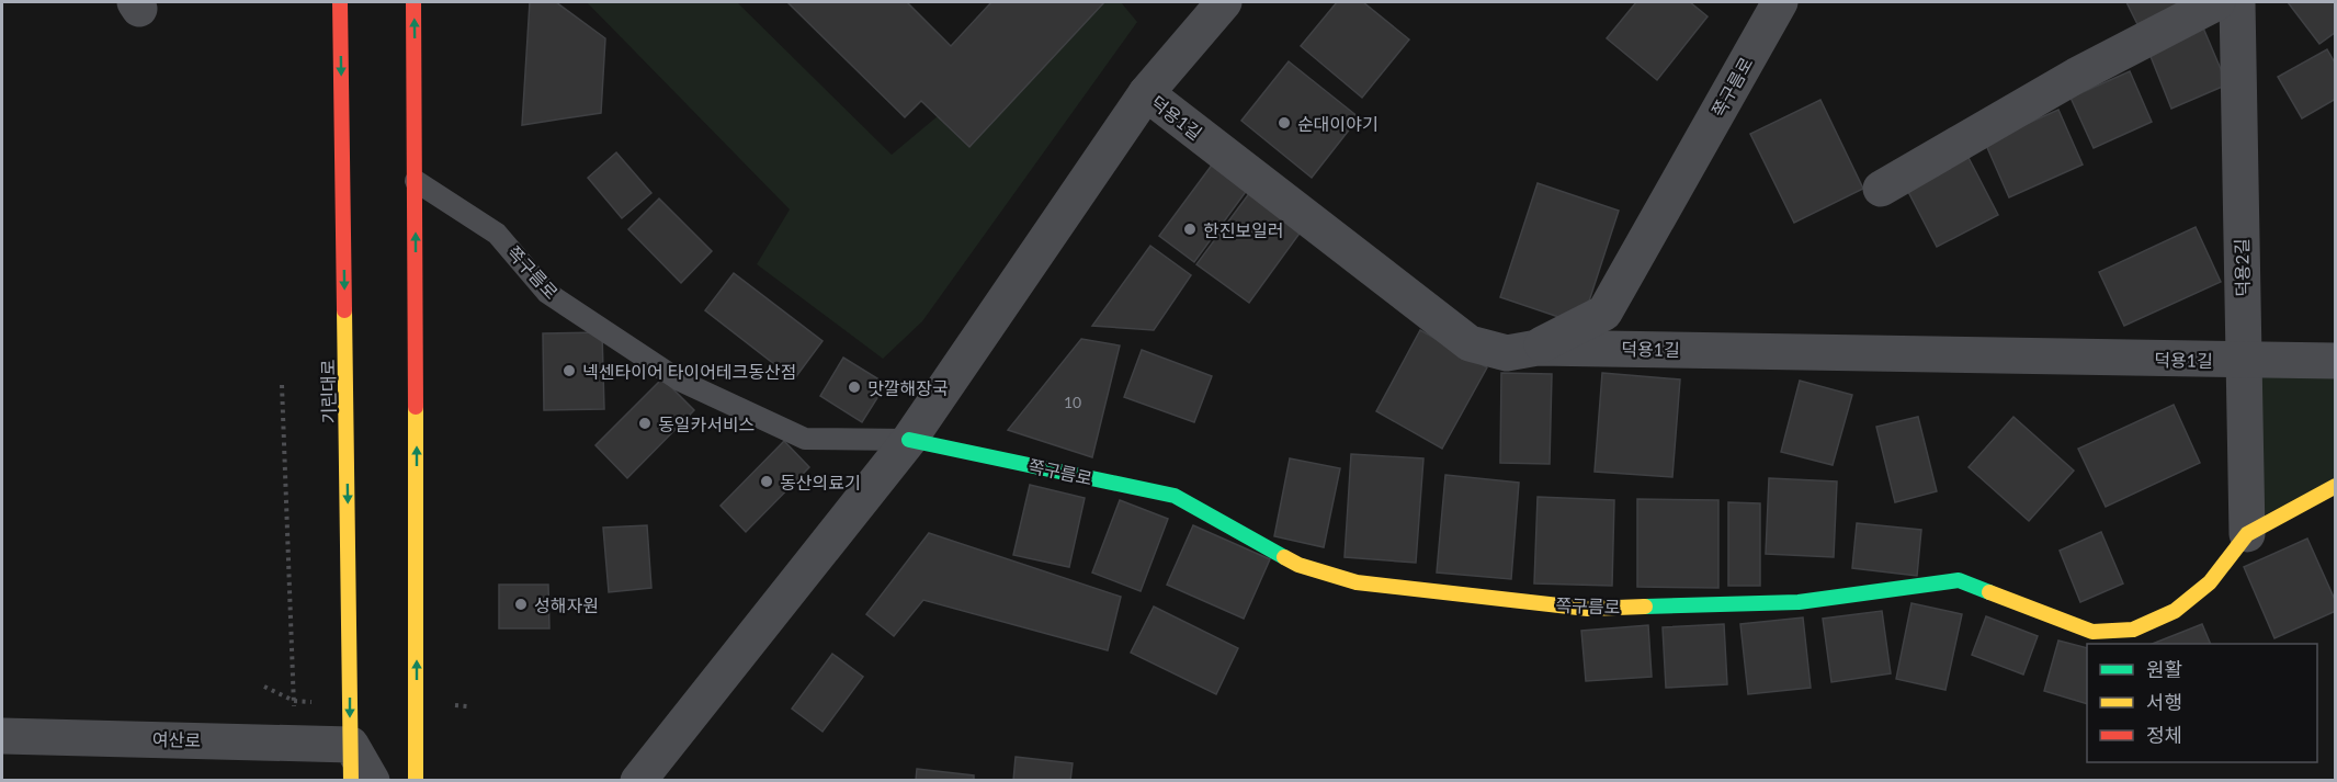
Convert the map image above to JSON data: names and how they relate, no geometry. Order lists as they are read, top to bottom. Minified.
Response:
{"streets":{"street":["쪽구름로","덕용1길","덕용2길","기린대로","여산로"]},"crossings":[["쪽구름로","덕용1길"],["쪽구름로","덕용2길"],["덕용1길","덕용2길"],["기린대로","여산로"]],"places":["순대이야기","한진보일러","넥센타이어 타이어테크동산점","맛깔해장국","동일카서비스","동산의료기","성해자원"],"house_numbers":["10"],"legend":["원활","서행","정체"]}
